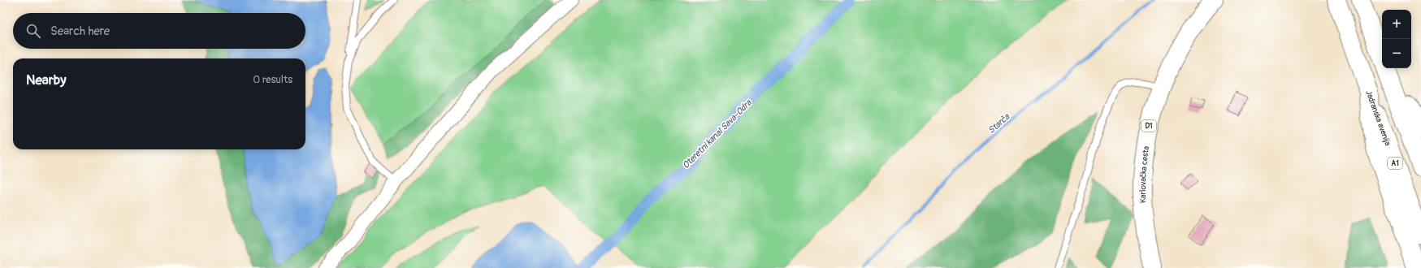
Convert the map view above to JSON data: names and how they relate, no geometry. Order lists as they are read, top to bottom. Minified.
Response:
{"streets":{"main road":["Jadranska avenija","D1","A1","Karlovačka cesta"]},"water":["Starča","Oteretni kanal Sava-Odra"],"page":{"map_buttons":["+","−"],"search":"Search here","heading":["Nearby","0 results"]}}
